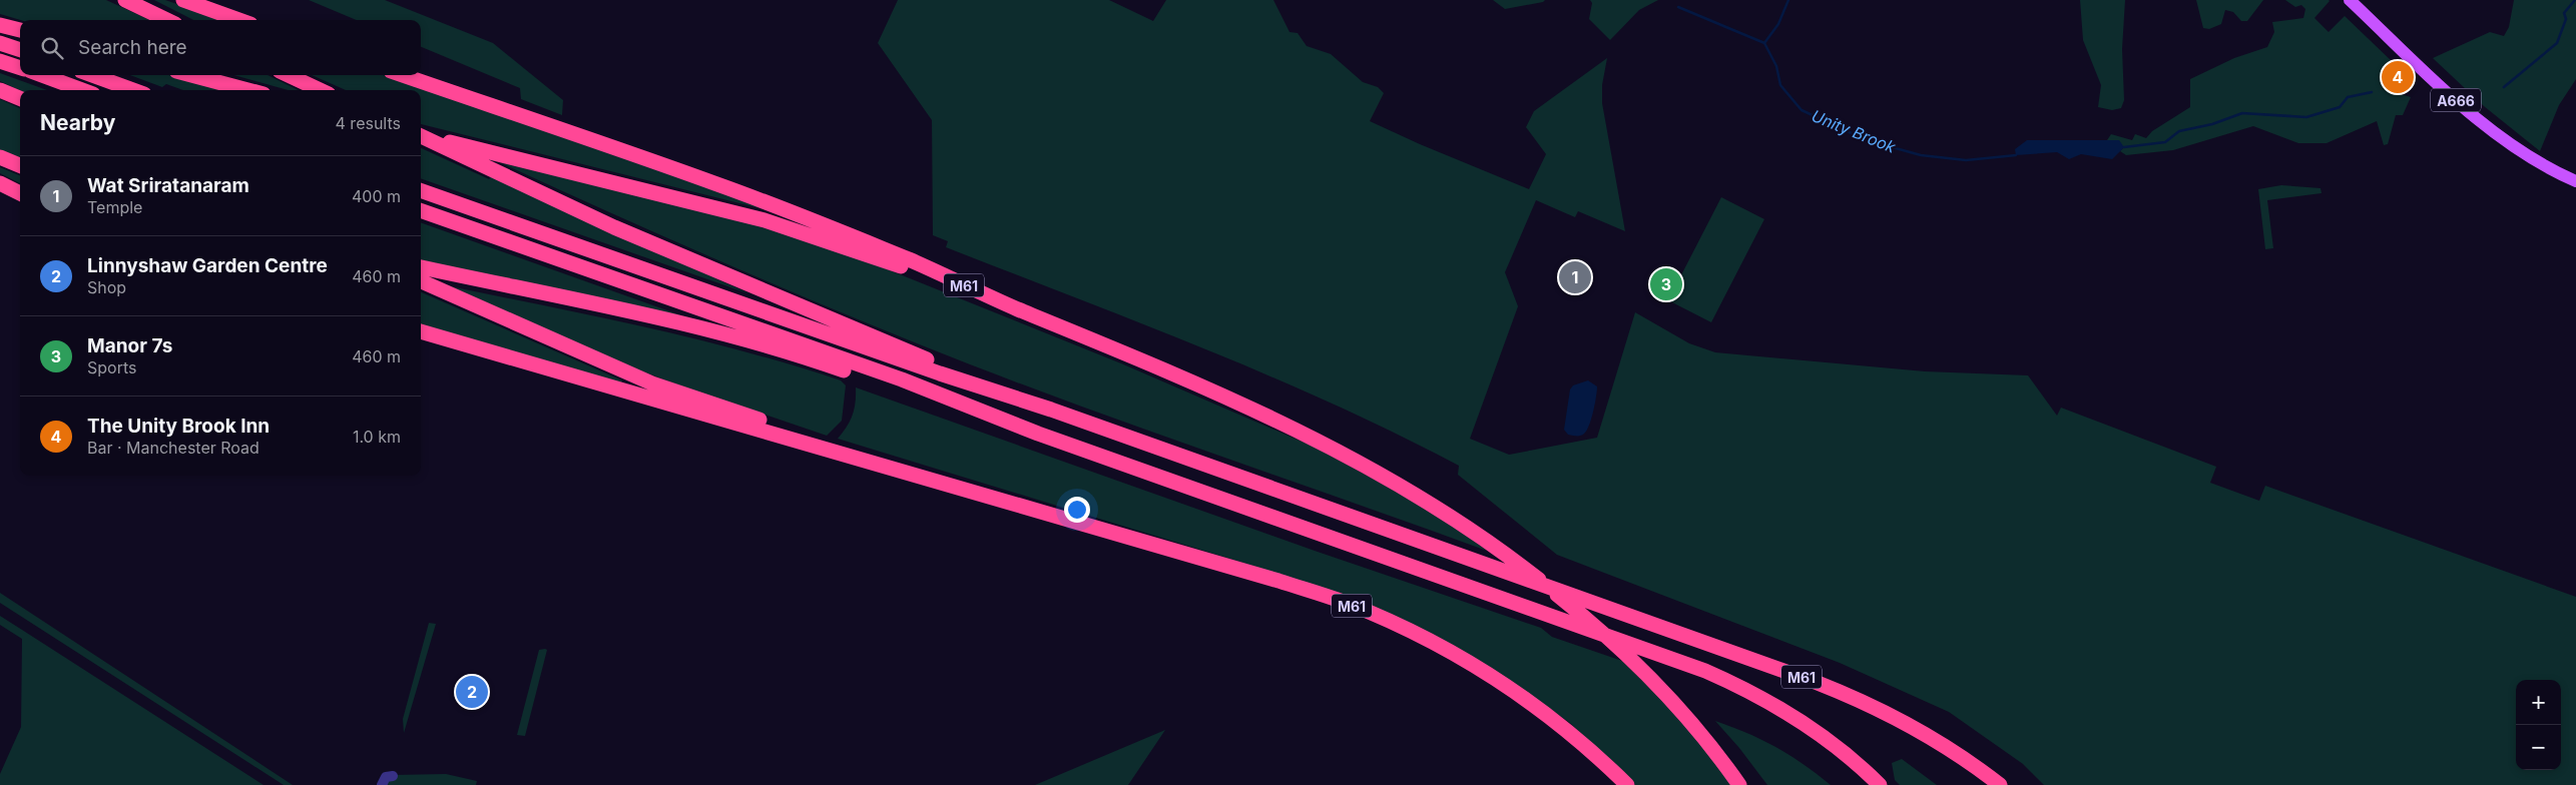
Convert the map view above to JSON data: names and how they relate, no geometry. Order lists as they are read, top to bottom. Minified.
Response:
{"streets":{"highway":["M61"],"main road":["A666"]},"water":["Unity Brook"],"page":{"search":"Search here","pins":["4","1","3","2"],"heading":["Nearby","4 results"],"list":[{"mark":"1","name":"Wat Sriratanaram","note":"Temple","value":"400 m"},{"mark":"2","name":"Linnyshaw Garden Centre","note":"Shop","value":"460 m"},{"mark":"3","name":"Manor 7s","note":"Sports","value":"460 m"},{"mark":"4","name":"The Unity Brook Inn","note":"Bar · Manchester Road","value":"1.0 km"}],"map_buttons":["+","−"]}}
